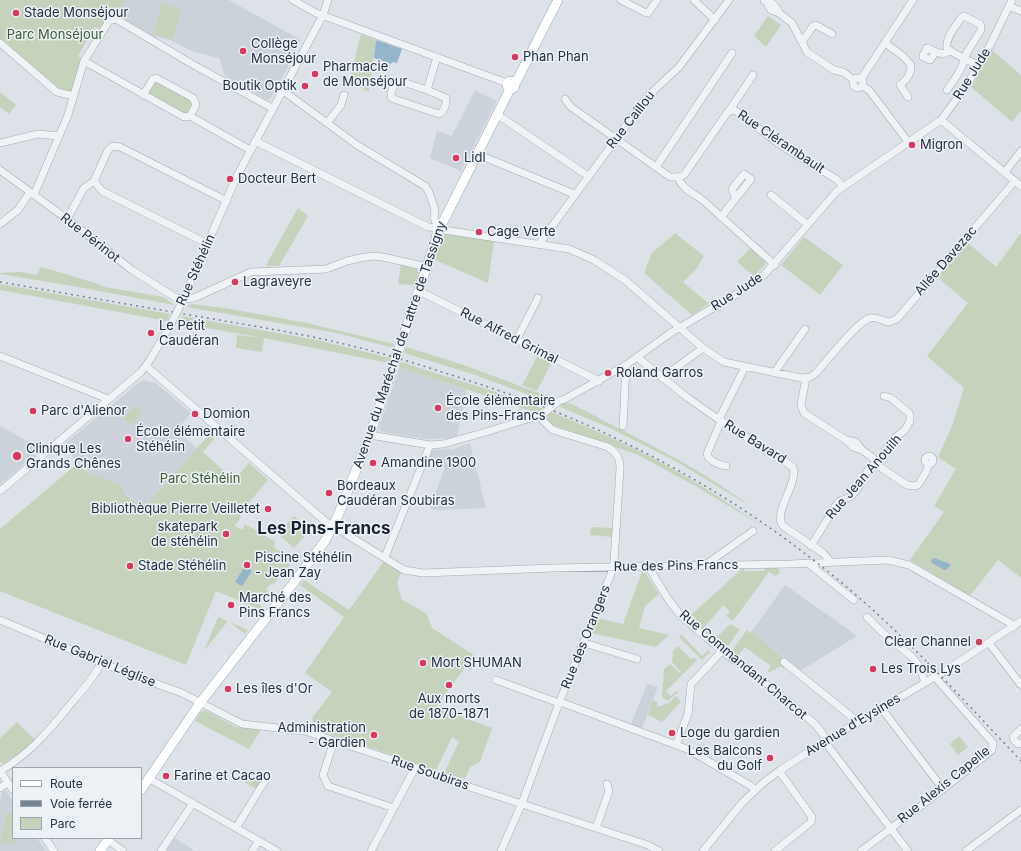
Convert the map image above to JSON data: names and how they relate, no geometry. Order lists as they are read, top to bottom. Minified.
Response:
{"streets":{"main road":["Avenue du Maréchal de Lattre de Tassigny"],"street":["Rue Jude","Rue Caillou","Rue Clérambault","Rue Périnot","Allée Davezac","Rue Stéhélin","Rue Alfred Grimal","Rue Bavard","Rue Jean Anouilh","Rue des Pins Francs","Rue des Orangers","Rue Gabriel Léglise","Rue Commandant Charcot","Avenue d'Eysines","Rue Soubiras","Rue Alexis Capelle"]},"crossings":[["Rue Jude","Rue Clérambault"],["Rue Jude","Rue Alfred Grimal"],["Rue Jude","Avenue du Maréchal de Lattre de Tassigny"],["Rue Jude","Rue Bavard"],["Rue Jude","Rue des Orangers"],["Rue Périnot","Rue Stéhélin"],["Rue Stéhélin","Rue des Pins Francs"],["Rue Alfred Grimal","Avenue du Maréchal de Lattre de Tassigny"],["Avenue du Maréchal de Lattre de Tassigny","Rue des Pins Francs"],["Avenue du Maréchal de Lattre de Tassigny","Rue Gabriel Léglise"],["Avenue du Maréchal de Lattre de Tassigny","Rue Soubiras"],["Rue Bavard","Rue Jean Anouilh"],["Rue Bavard","Rue des Pins Francs"],["Rue des Pins Francs","Rue des Orangers"],["Rue des Pins Francs","Rue Commandant Charcot"],["Rue des Pins Francs","Avenue d'Eysines"],["Rue des Orangers","Rue Soubiras"],["Rue Gabriel Léglise","Rue Soubiras"],["Rue Commandant Charcot","Avenue d'Eysines"],["Rue Commandant Charcot","Rue Alexis Capelle"],["Avenue d'Eysines","Rue Alexis Capelle"]],"districts":["Les Pins-Francs"],"parks":["Parc Monséjour","Parc Stéhélin"],"places":["Stade Monséjour","Collège Monséjour","Phan Phan","Pharmacie de Monséjour","Boutik Optik","Migron","Lidl","Docteur Bert","Cage Verte","Lagraveyre","Le Petit Caudéran","Roland Garros","École élémentaire des Pins-Francs","Parc d'Alienor","Domion","École élémentaire Stéhélin","Clinique Les Grands Chênes","Amandine 1900","Bordeaux Caudéran Soubiras","Bibliothèque Pierre Veilletet","skatepark de stéhélin","Piscine Stéhélin - Jean Zay","Stade Stéhélin","Marché des Pins Francs","Clear Channel","Mort SHUMAN","Les Trois Lys","Aux morts de 1870-1871","Les îles d'Or","Loge du gardien","Administration - Gardien","Les Balcons du Golf","Farine et Cacao"],"legend":["Route","Voie ferrée","Parc"]}
